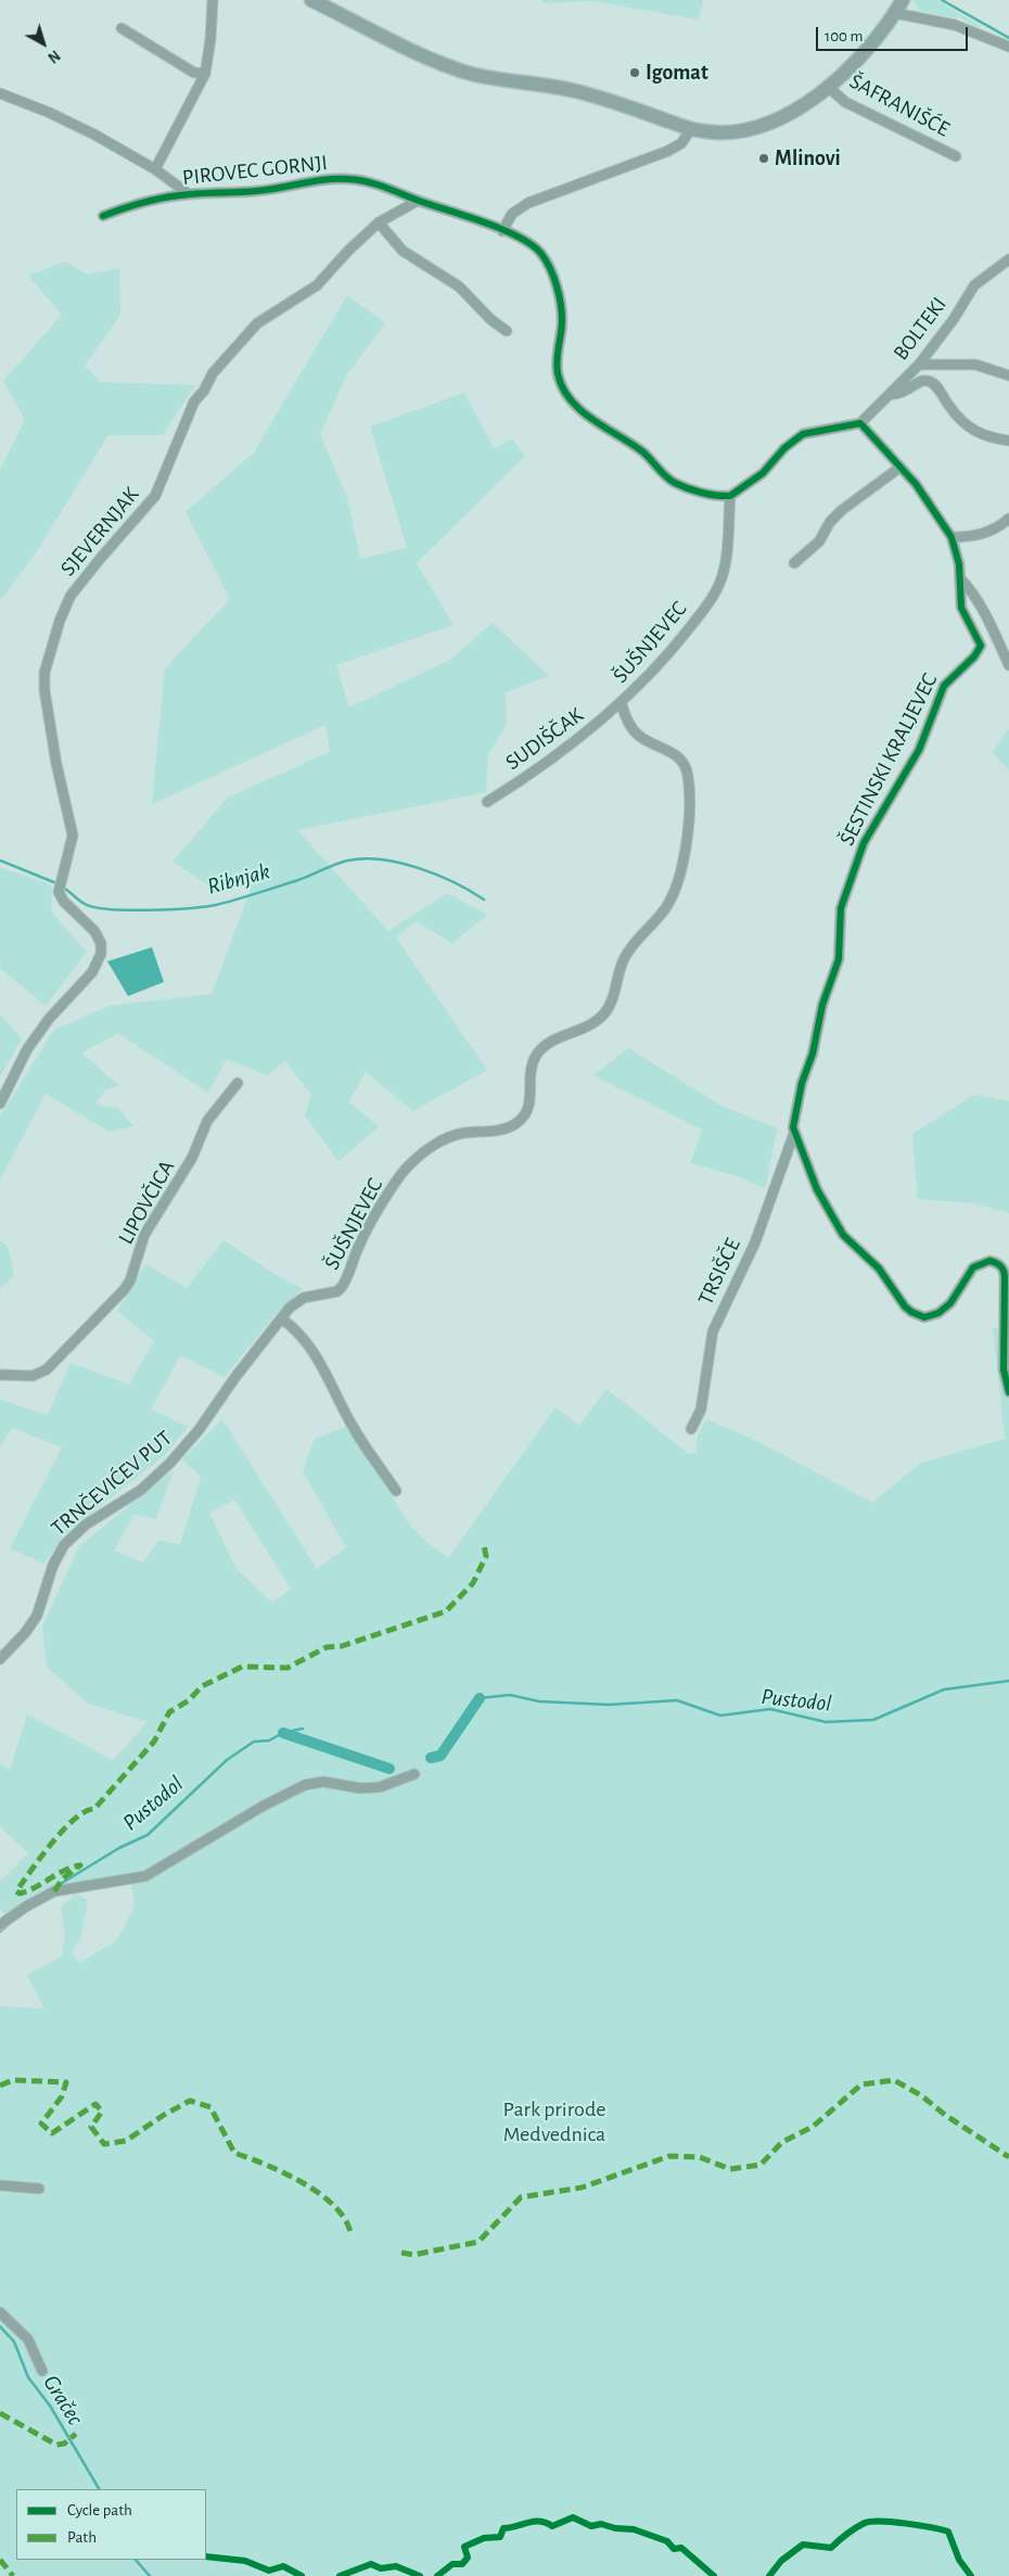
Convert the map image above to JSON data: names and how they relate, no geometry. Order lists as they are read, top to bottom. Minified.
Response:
{"streets":{"street":["ŠAFRANIŠĆE","PIROVEC GORNJI","BOLTEKI","SJEVERNJAK","ŠUŠNJEVEC","SUDIŠČAK","ŠESTINSKI KRALJEVEC","LIPOVČICA","TRSIŠČE","TRNČEVIĆEV PUT"]},"crossings":[["PIROVEC GORNJI","SJEVERNJAK"],["BOLTEKI","ŠESTINSKI KRALJEVEC"],["ŠUŠNJEVEC","SUDIŠČAK"],["ŠUŠNJEVEC","TRNČEVIĆEV PUT"],["ŠESTINSKI KRALJEVEC","TRSIŠČE"]],"water":["Ribnjak","Pustodol","Gračec"],"parks":["Park prirode Medvednica"],"places":["Igomat","Mlinovi"],"legend":["Cycle path","Path"],"scale_bar":"100 m","north":"bottom right"}
